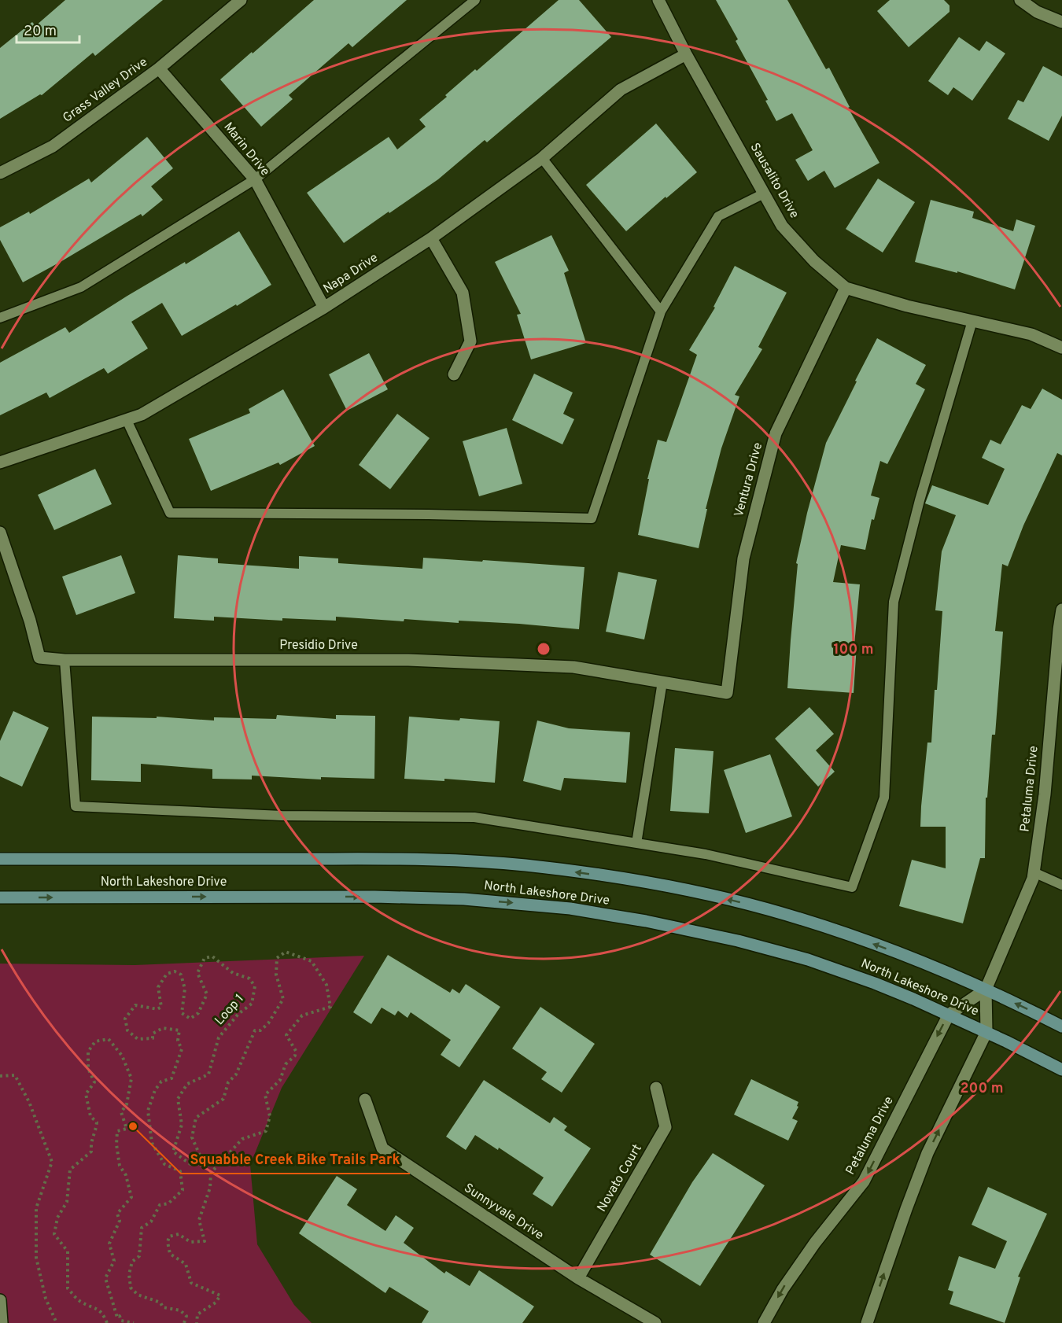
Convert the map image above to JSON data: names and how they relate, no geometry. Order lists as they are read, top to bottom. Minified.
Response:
{"streets":{"main road":["North Lakeshore Drive"],"street":["Grass Valley Drive","Marin Drive","Sausalito Drive","Napa Drive","Ventura Drive","Presidio Drive","Petaluma Drive","Novato Court","Sunnyvale Drive"],"path":["Loop 1"]},"crossings":[["Grass Valley Drive","Marin Drive"],["Marin Drive","Napa Drive"],["Sausalito Drive","Napa Drive"],["Sausalito Drive","Ventura Drive"],["Ventura Drive","Presidio Drive"],["Petaluma Drive","North Lakeshore Drive"],["Novato Court","Sunnyvale Drive"]],"places":["Squabble Creek Bike Trails Park"],"scale_bar":"20 m","rings":["100 m","200 m"]}
